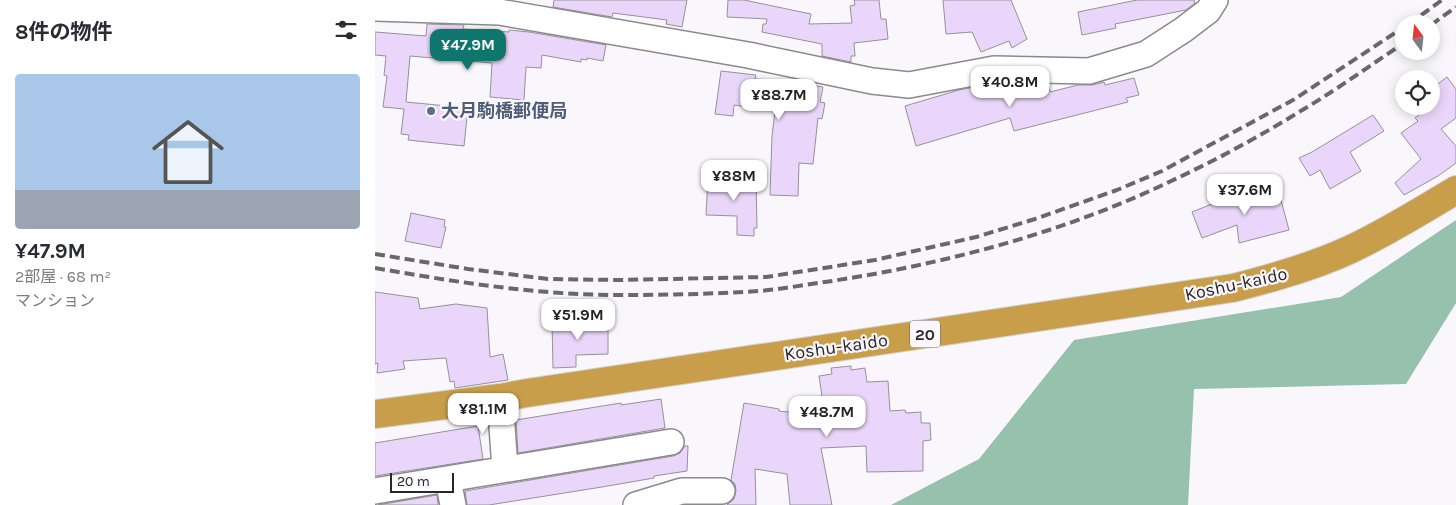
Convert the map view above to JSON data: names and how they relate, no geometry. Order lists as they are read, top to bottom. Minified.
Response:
{"streets":{"highway":["Koshu-kaido","20"]},"places":["大月駒橋郵便局"],"scale_bar":"20 m","north":"top","page":{"heading":"8件の物件","price":["¥47.9M","¥40.8M","¥88.7M","¥88M","¥37.6M","¥51.9M","¥81.1M","¥48.7M"],"list":[{"name":"¥47.9M","note":"2部屋 · 68 m² · マンション"}],"scale":"20 m"}}
